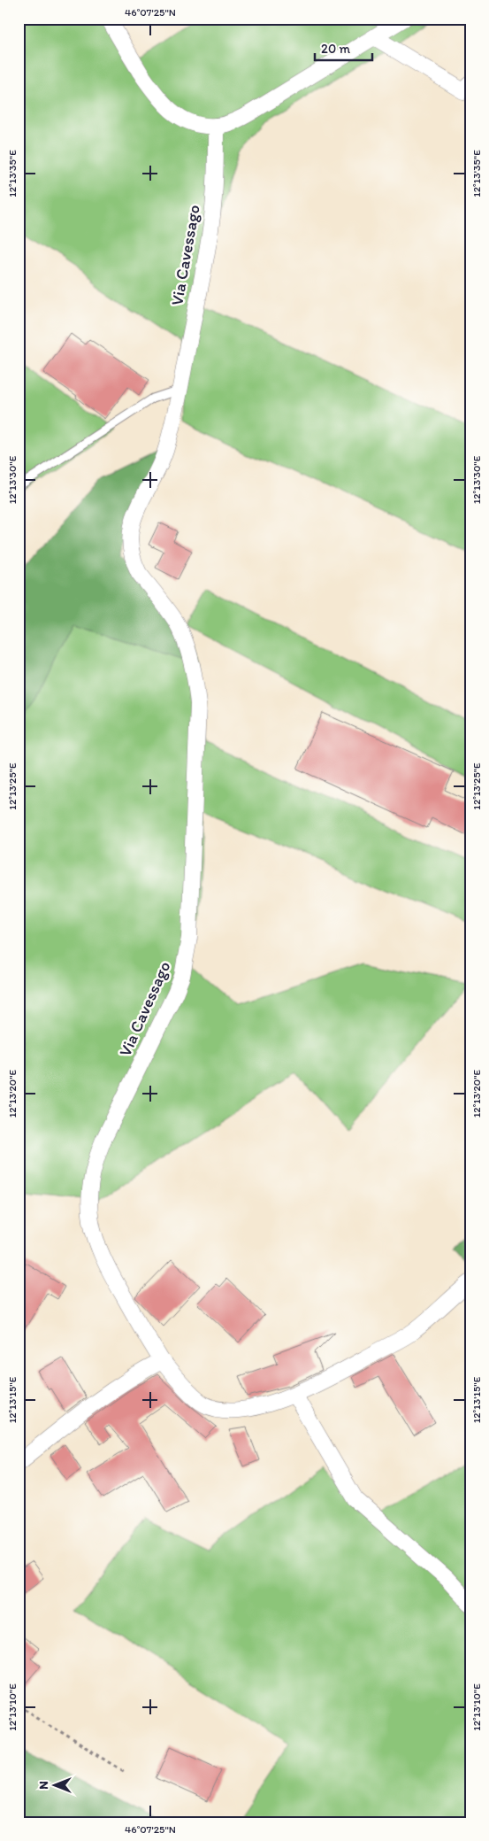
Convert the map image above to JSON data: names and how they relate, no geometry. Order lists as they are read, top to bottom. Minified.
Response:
{"streets":{"street":["Via Cavessago"]},"scale_bar":"20 m","north":"left","coordinates":["46°07'25\"N","12°13'35\"E","12°13'30\"E","12°13'25\"E","12°13'20\"E","12°13'15\"E","12°13'10\"E"]}
